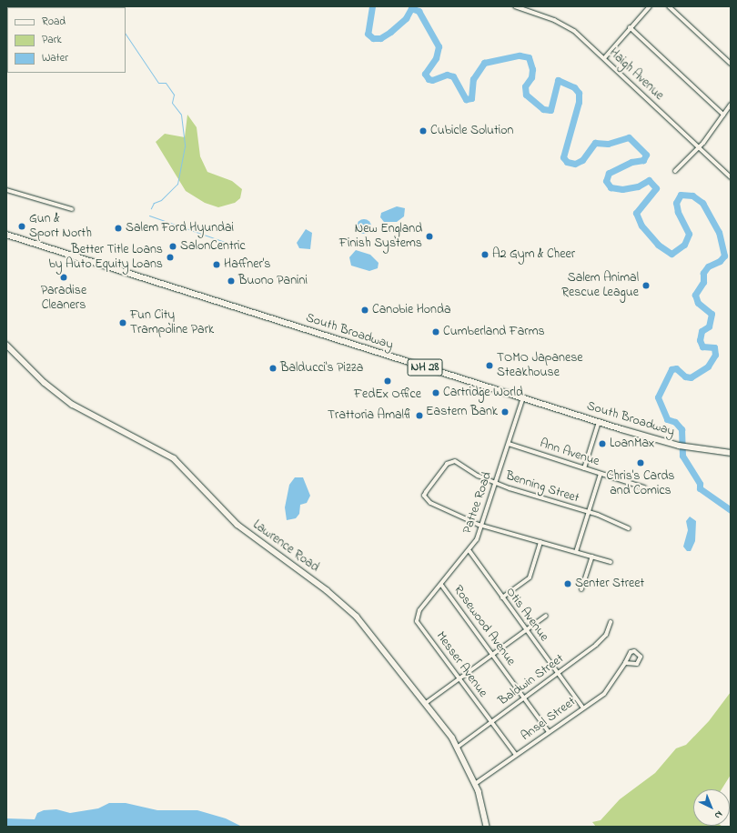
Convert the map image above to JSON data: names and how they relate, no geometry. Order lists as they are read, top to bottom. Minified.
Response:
{"streets":{"main road":["South Broadway","NH 28"],"street":["Haigh Avenue","Ann Avenue","Benning Street","Pattee Road","Lawrence Road","Otis Avenue","Rosewood Avenue","Messer Avenue","Baldwin Street","Ansel Street"]},"crossings":[["South Broadway","Pattee Road"],["Ann Avenue","Pattee Road"],["Benning Street","Pattee Road"],["Pattee Road","Otis Avenue"],["Pattee Road","Rosewood Avenue"],["Pattee Road","Messer Avenue"],["Lawrence Road","Baldwin Street"],["Lawrence Road","Ansel Street"],["Otis Avenue","Baldwin Street"],["Otis Avenue","Ansel Street"],["Rosewood Avenue","Baldwin Street"],["Rosewood Avenue","Ansel Street"],["Messer Avenue","Baldwin Street"],["Messer Avenue","Ansel Street"]],"places":["Cubicle Solution","Gun & Sport North","Salem Ford Hyundai","New England Finish Systems","SalonCentric","A2 Gym & Cheer","Better Title Loans by Auto Equity Loans","Haffner's","Paradise Cleaners","Buono Panini","Salem Animal Rescue League","Canobie Honda","Fun City Trampoline Park","Cumberland Farms","TOMO Japanese Steakhouse","Balducci's Pizza","FedEx Office","Cartridge World","Eastern Bank","Trattoria Amalfi","LoanMax","Chris's Cards and Comics","Senter Street"],"legend":["Road","Park","Water"],"north":"bottom right"}
